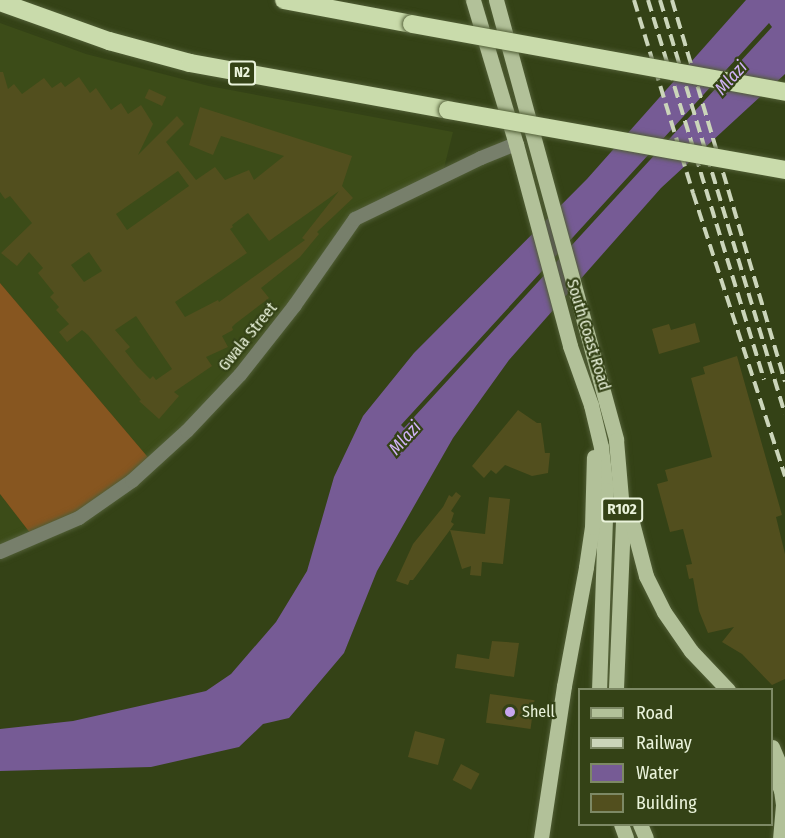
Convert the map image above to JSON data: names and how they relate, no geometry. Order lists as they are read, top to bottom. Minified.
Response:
{"streets":{"highway":["N2"],"main road":["South Coast Road","R102"],"street":["Gwala Street"]},"crossings":[["South Coast Road","Gwala Street"]],"water":["Mlazi"],"places":["Shell"],"legend":["Road","Railway","Water","Building"]}
